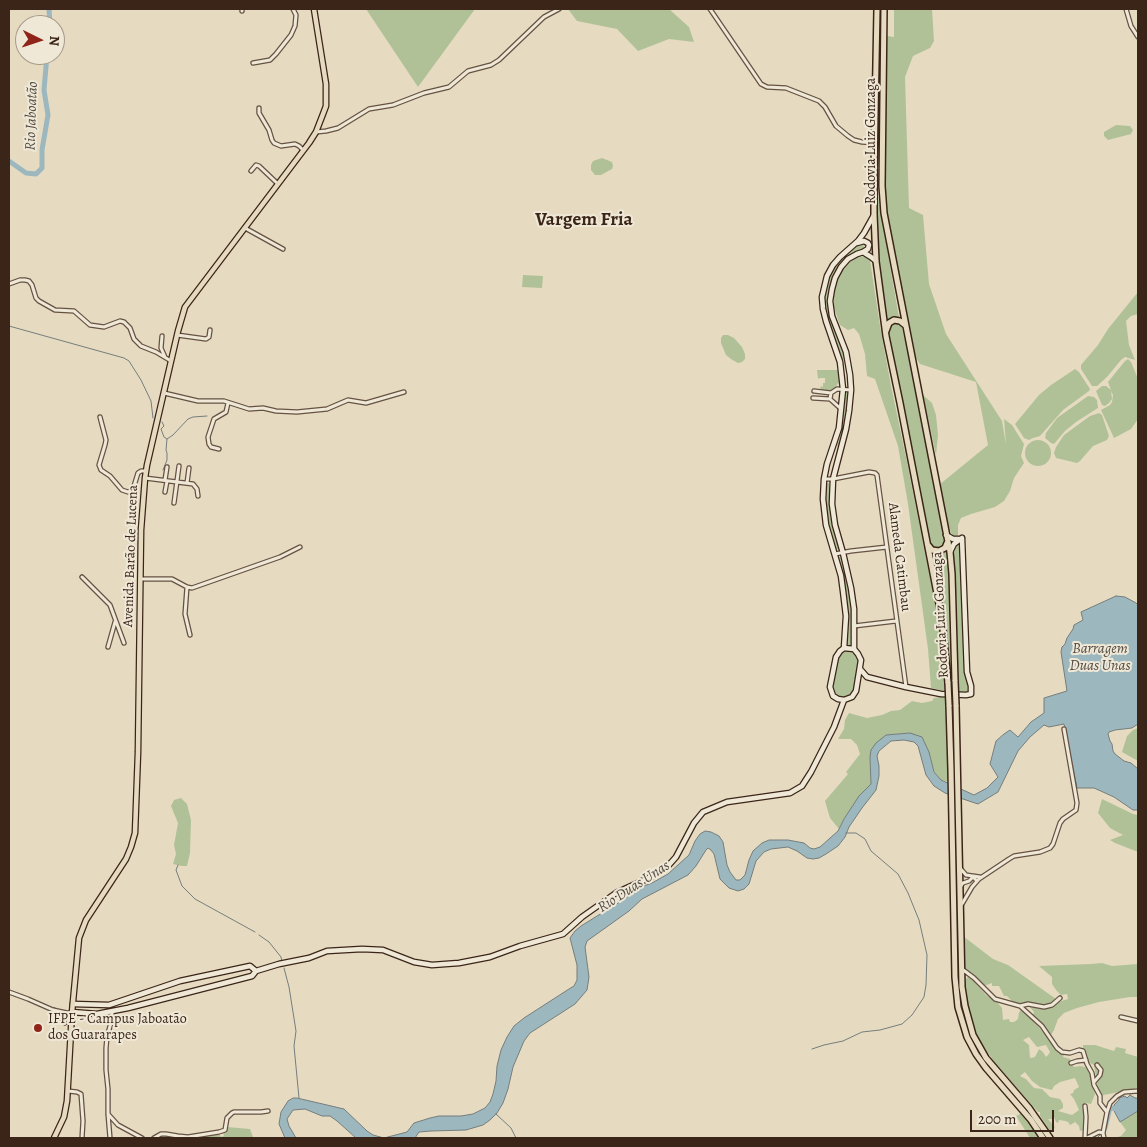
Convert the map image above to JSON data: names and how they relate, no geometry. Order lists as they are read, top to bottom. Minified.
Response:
{"streets":{"highway":["Rodovia Luiz Gonzaga"],"main road":["Avenida Barão de Lucena"],"street":["Alameda Catimbau"]},"districts":["Vargem Fria"],"water":["Rio Jaboatão","Barragem Duas Unas","Rio Duas Unas"],"places":["IFPE - Campus Jaboatão dos Guararapes"],"scale_bar":"200 m","north":"right"}
